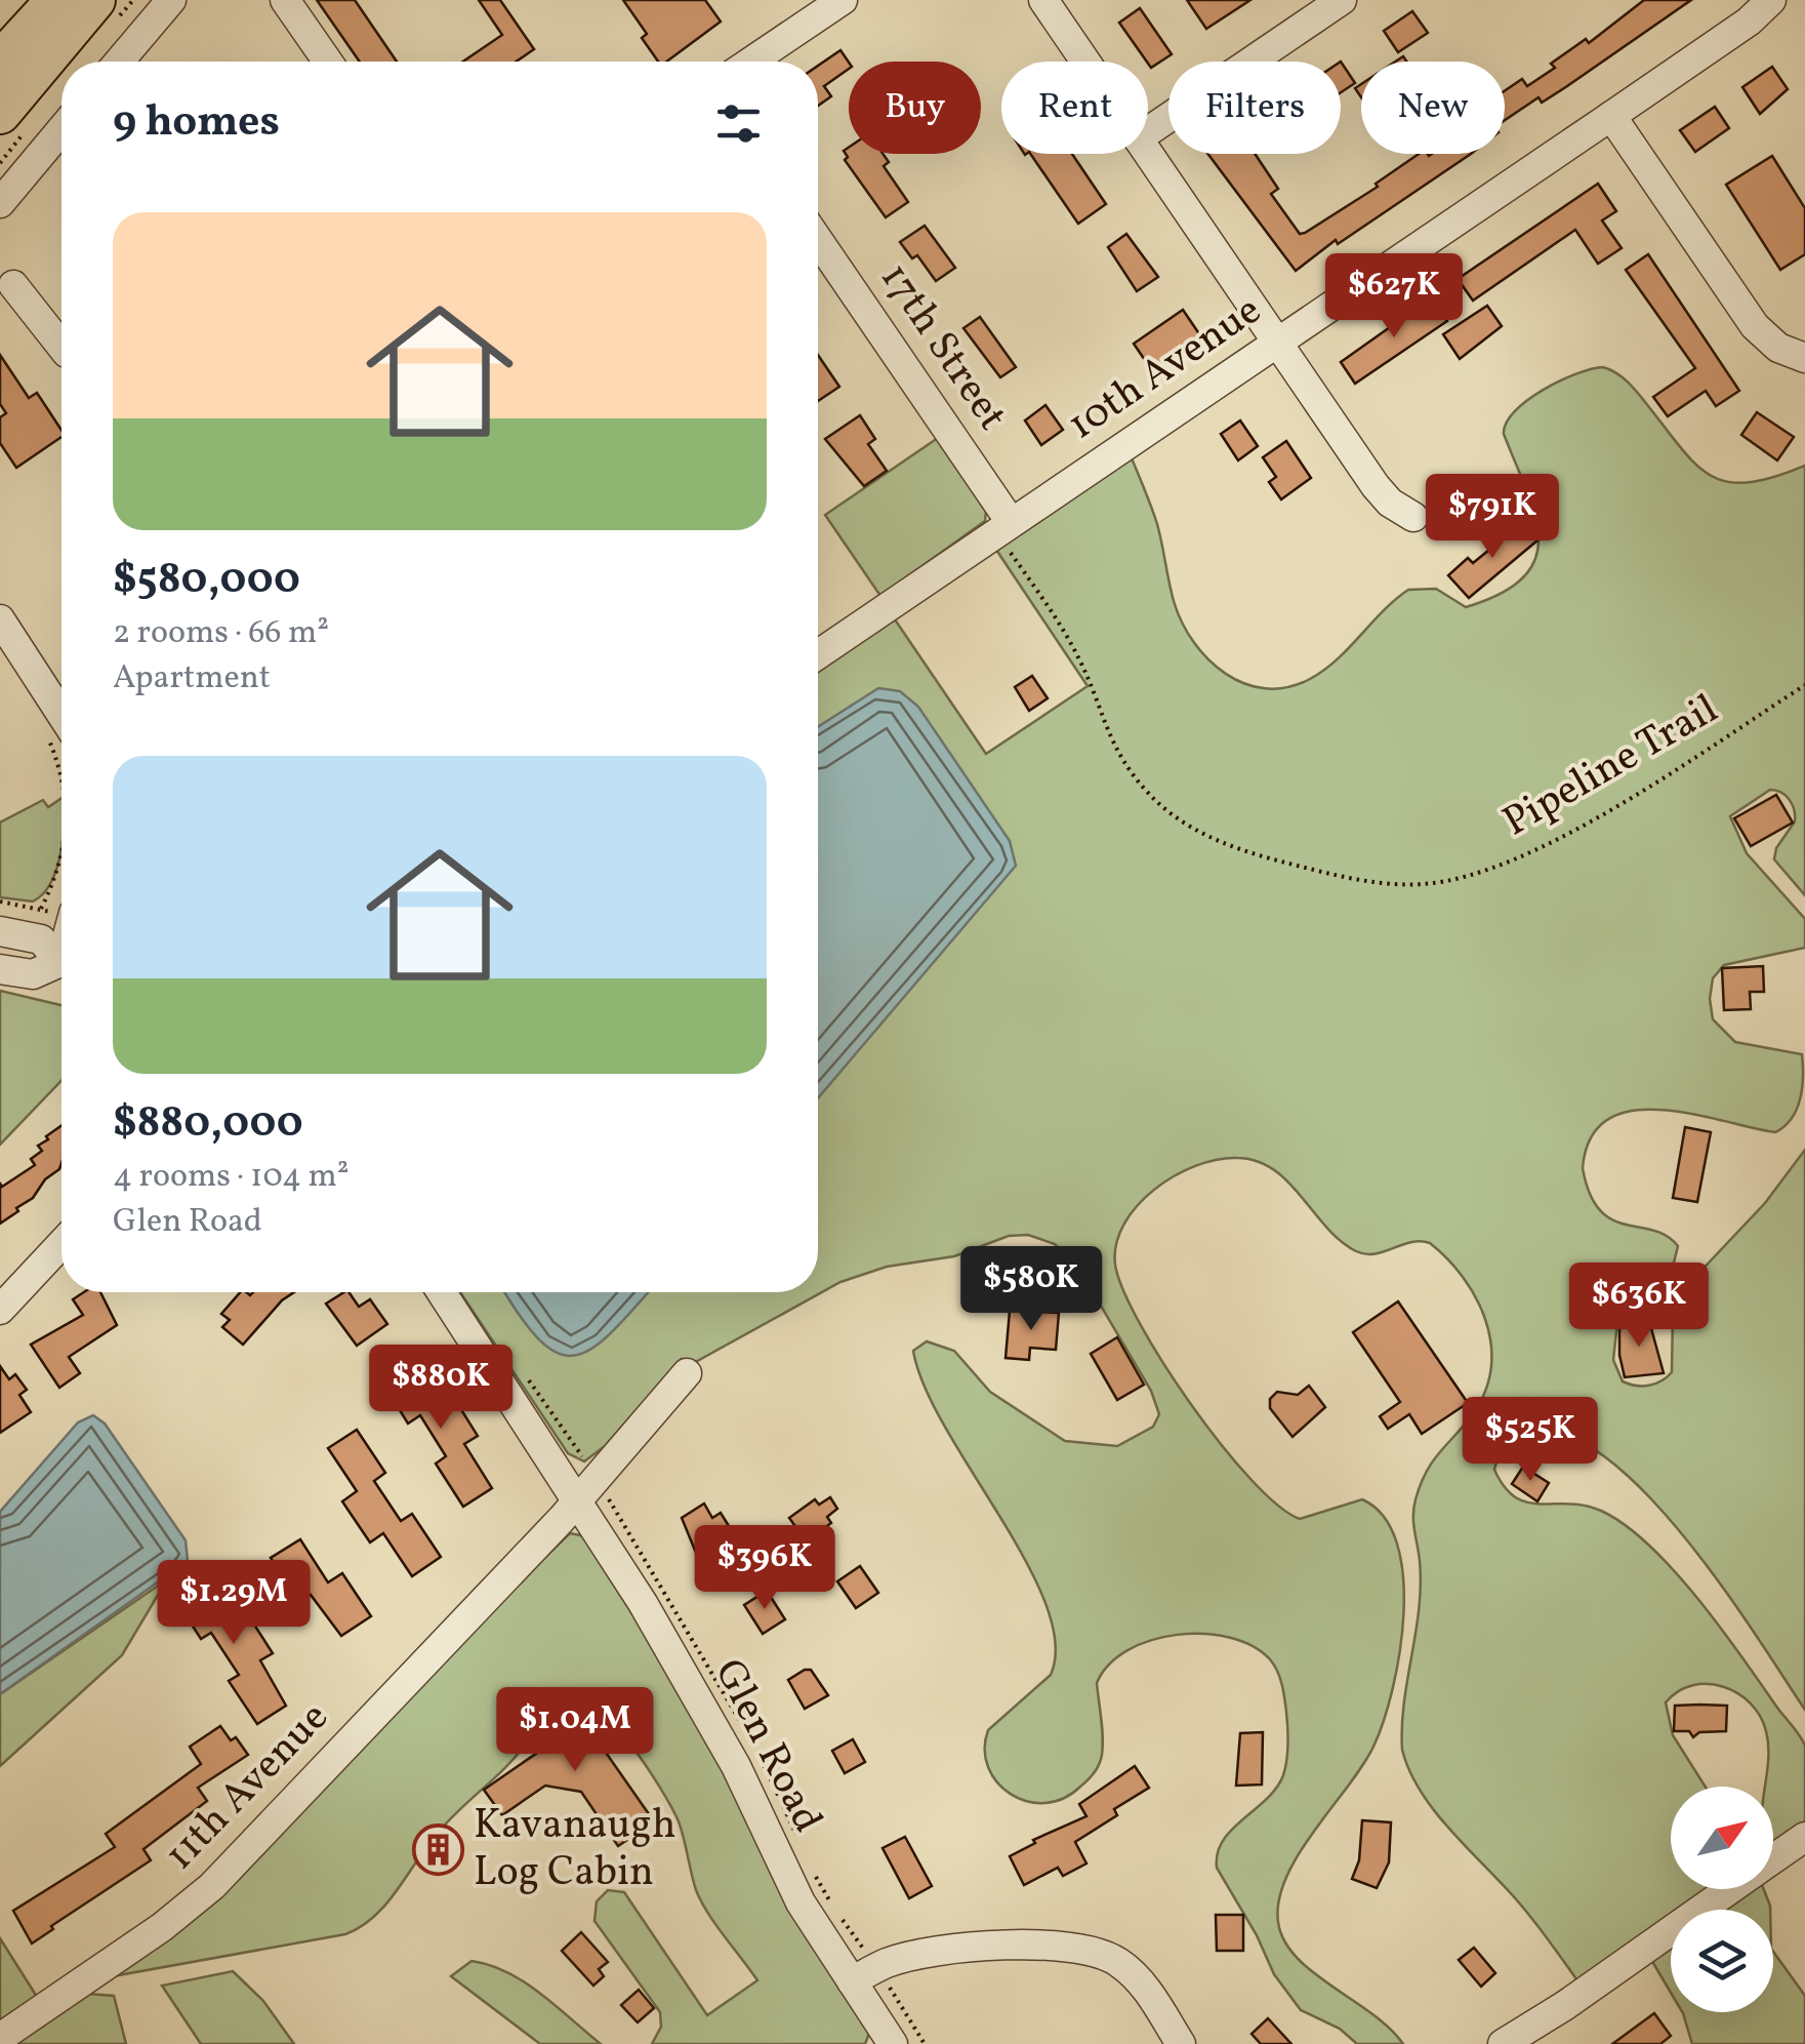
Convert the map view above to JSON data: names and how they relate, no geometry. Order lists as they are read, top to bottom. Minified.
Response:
{"streets":{"street":["17th Street","10th Avenue","Glen Road","11th Avenue"],"path":["Pipeline Trail"]},"crossings":[["17th Street","10th Avenue"],["17th Street","Pipeline Trail"],["10th Avenue","Pipeline Trail"],["Glen Road","11th Avenue"]],"places":{"building":["Kavanaugh Log Cabin"]},"north":"top right","page":{"chip":["Buy","Rent","Filters","New"],"heading":"9 homes","list":[{"name":"$580,000","note":"2 rooms · 66 m² · Apartment"},{"name":"$880,000","note":"4 rooms · 104 m² · Glen Road"}],"price":["$627K","$791K","$580K","$636K","$880K","$525K","$396K","$1.29M","$1.04M"]}}
